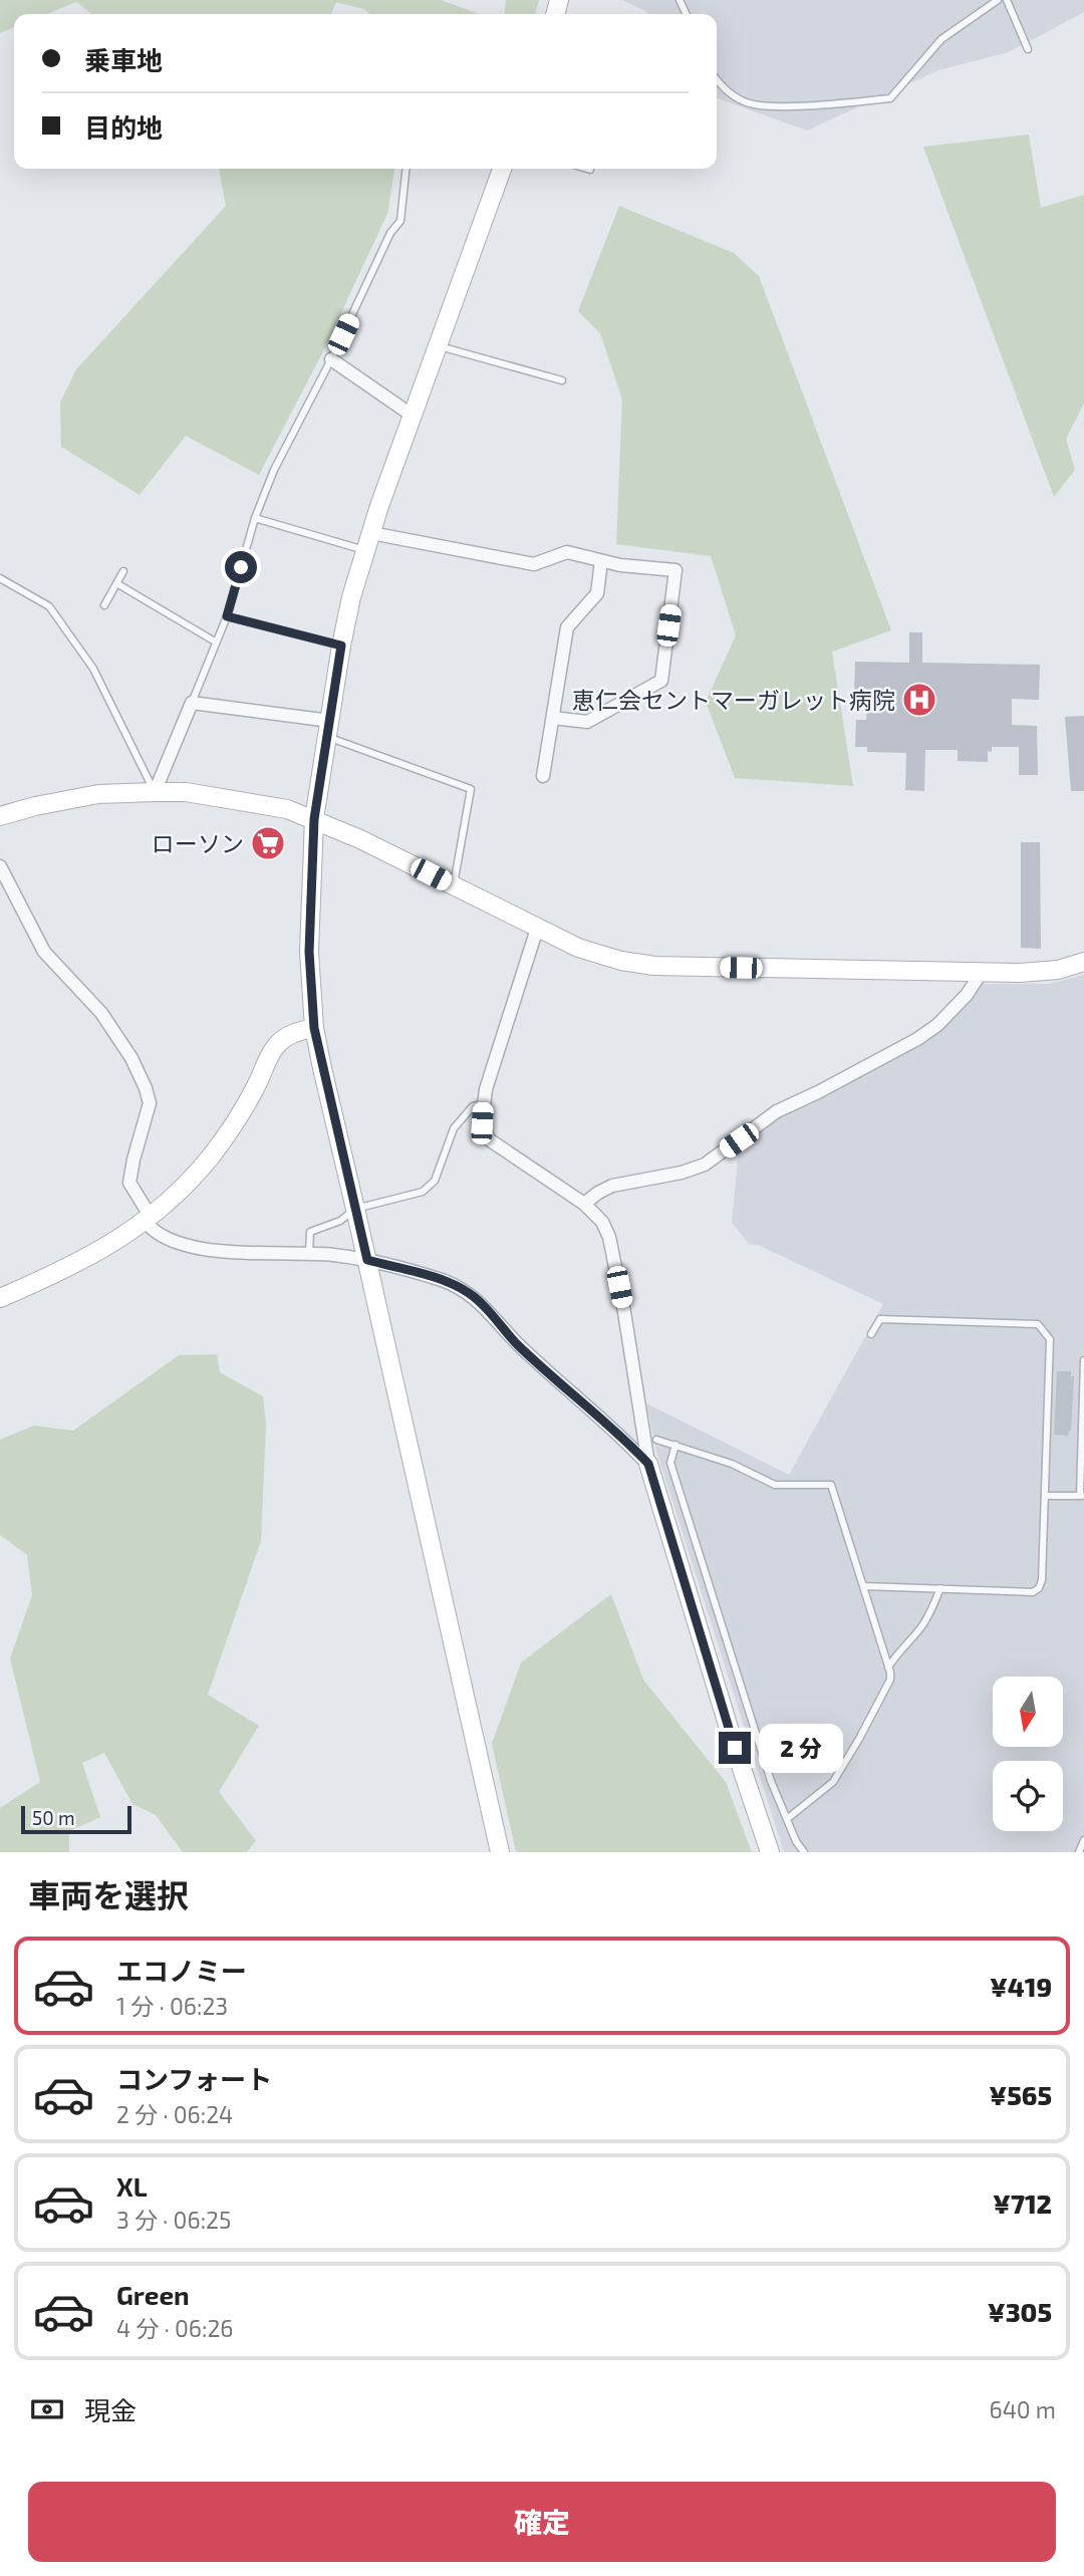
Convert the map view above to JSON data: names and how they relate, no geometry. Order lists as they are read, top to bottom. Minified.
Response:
{"places":{"hospital":["恵仁会セントマーガレット病院"],"supermarket":["ローソン"]},"scale_bar":"50 m","north":"bottom","page":{"banner":["乗車地","目的地"],"bubble":"2 分","scale":"50 m","heading":"車両を選択","list":[{"name":"エコノミー","note":"1 分 · 06:23","value":"¥419"},{"name":"コンフォート","note":"2 分 · 06:24","value":"¥565"},{"name":"XL","note":"3 分 · 06:25","value":"¥712"},{"name":"Green","note":"4 分 · 06:26","value":"¥305"}],"pay":["現金","640 m"],"buttons":"確定"}}
